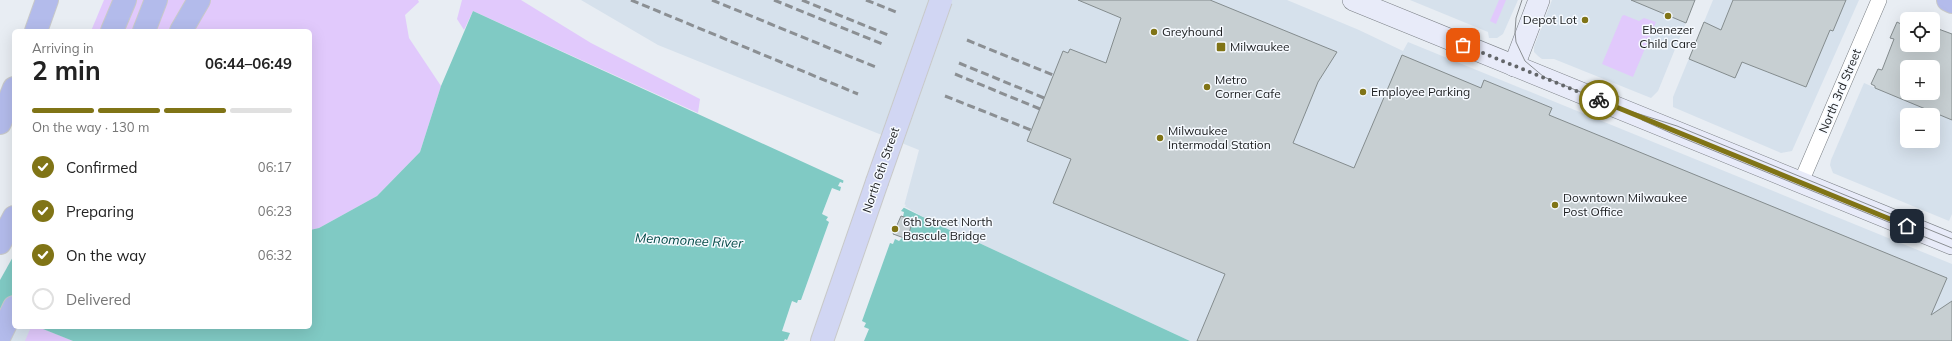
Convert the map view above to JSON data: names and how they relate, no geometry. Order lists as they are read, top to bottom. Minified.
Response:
{"streets":{"main road":["North 6th Street"],"street":["North 3rd Street"]},"water":["Menomonee River"],"places":{"other":["Ebenezer Child Care","Depot Lot","Greyhound","Metro Corner Cafe","Employee Parking","Milwaukee Intermodal Station","Downtown Milwaukee Post Office","6th Street North Bascule Bridge"],"transit":["Milwaukee"]},"page":{"map_buttons":["+","−"],"heading":["2 min","Arriving in","06:44–06:49"],"bar":"On the way · 130 m","list":[["Confirmed","06:17"],["Preparing","06:23"],["On the way","06:32"],"Delivered"]}}
